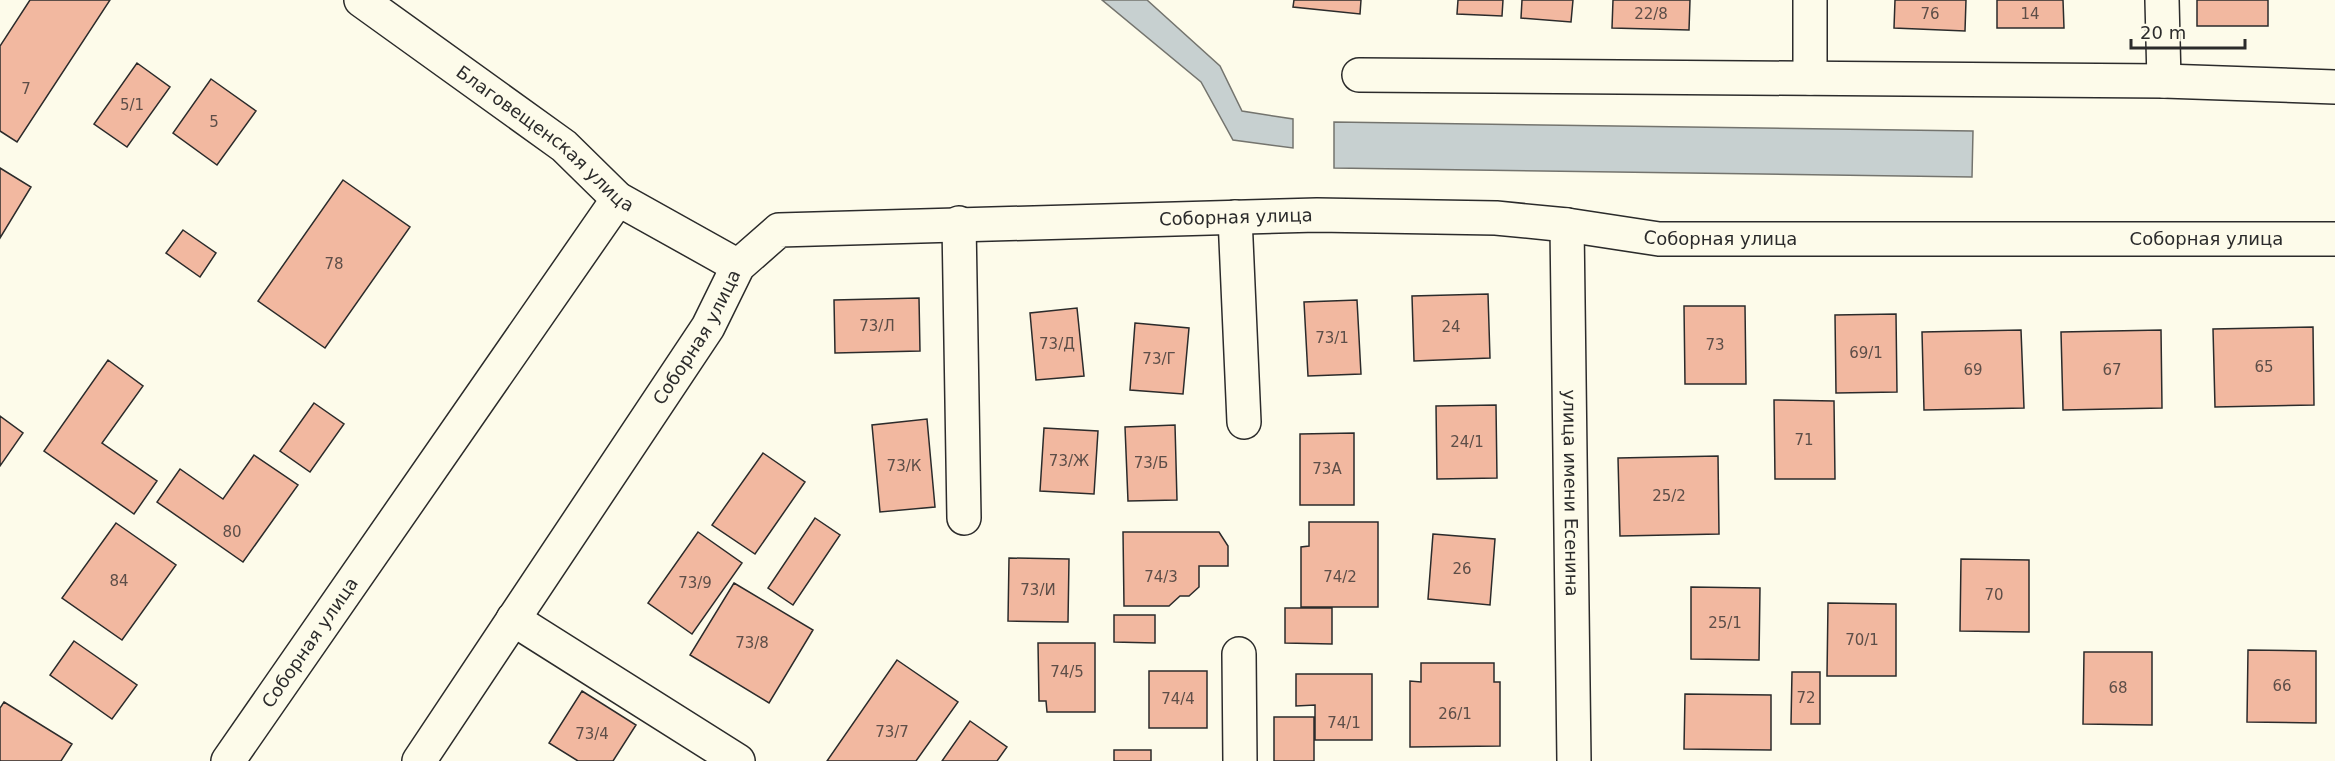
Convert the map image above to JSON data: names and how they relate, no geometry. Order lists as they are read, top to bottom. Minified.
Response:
{"streets":{"street":["Благовещенская улица","Соборная улица","улица имени Есенина"]},"crossings":[["Благовещенская улица","Соборная улица"],["Соборная улица","улица имени Есенина"]],"house_numbers":["22/8","76","14","7","5/1","5","78","73/Л","24","73/1","73/Д","73","69/1","73/Г","65","69","67","71","24/1","73/Ж","73/Б","73/К","73А","25/2","80","26","74/3","74/2","84","73/9","73/И","70","25/1","70/1","73/8","74/5","66","68","72","74/4","26/1","74/1","73/7","73/4"],"scale_bar":"20 m"}
